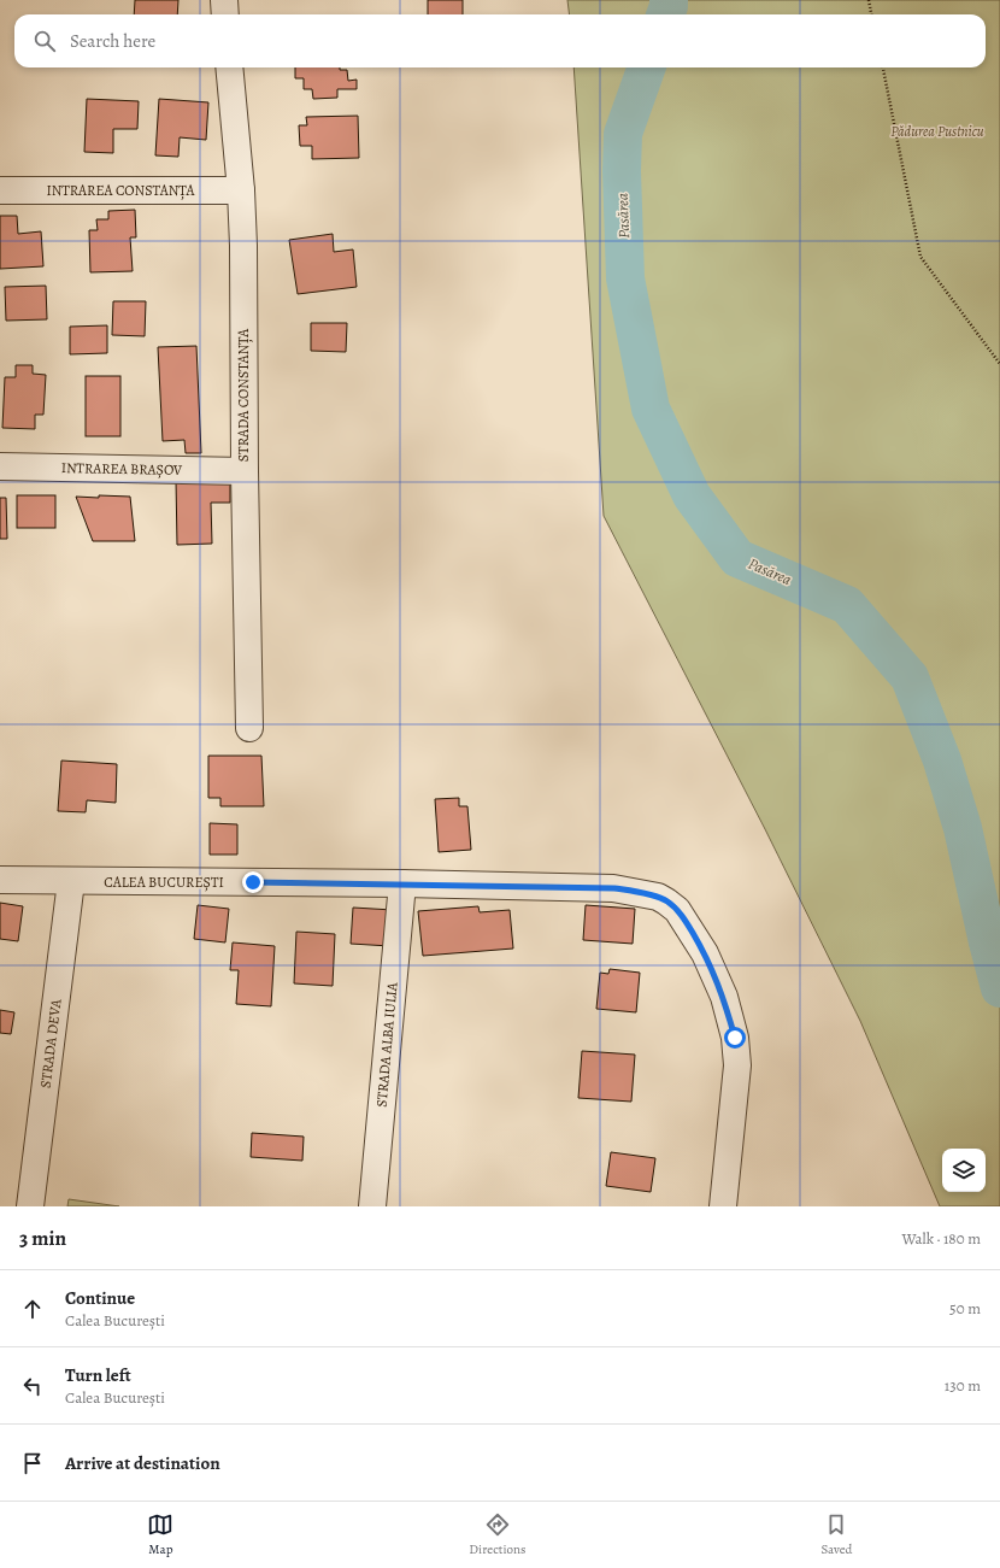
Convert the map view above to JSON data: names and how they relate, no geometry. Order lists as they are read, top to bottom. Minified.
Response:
{"streets":{"street":["INTRAREA CONSTANȚA","STRADA CONSTANȚA","INTRAREA BRAȘOV","CALEA BUCUREȘTI","STRADA DEVA","STRADA ALBA IULIA"]},"crossings":[["INTRAREA CONSTANȚA","STRADA CONSTANȚA"],["STRADA CONSTANȚA","INTRAREA BRAȘOV"],["CALEA BUCUREȘTI","STRADA DEVA"],["CALEA BUCUREȘTI","STRADA ALBA IULIA"]],"water":["Pasărea"],"parks":["Pădurea Pustnicu"],"page":{"search":"Search here","heading":["3 min","Walk · 180 m"],"list":[["Continue","Calea București","50 m"],["Turn left","Calea București","130 m"],"Arrive at destination"],"nav":["Map","Directions","Saved"]}}
